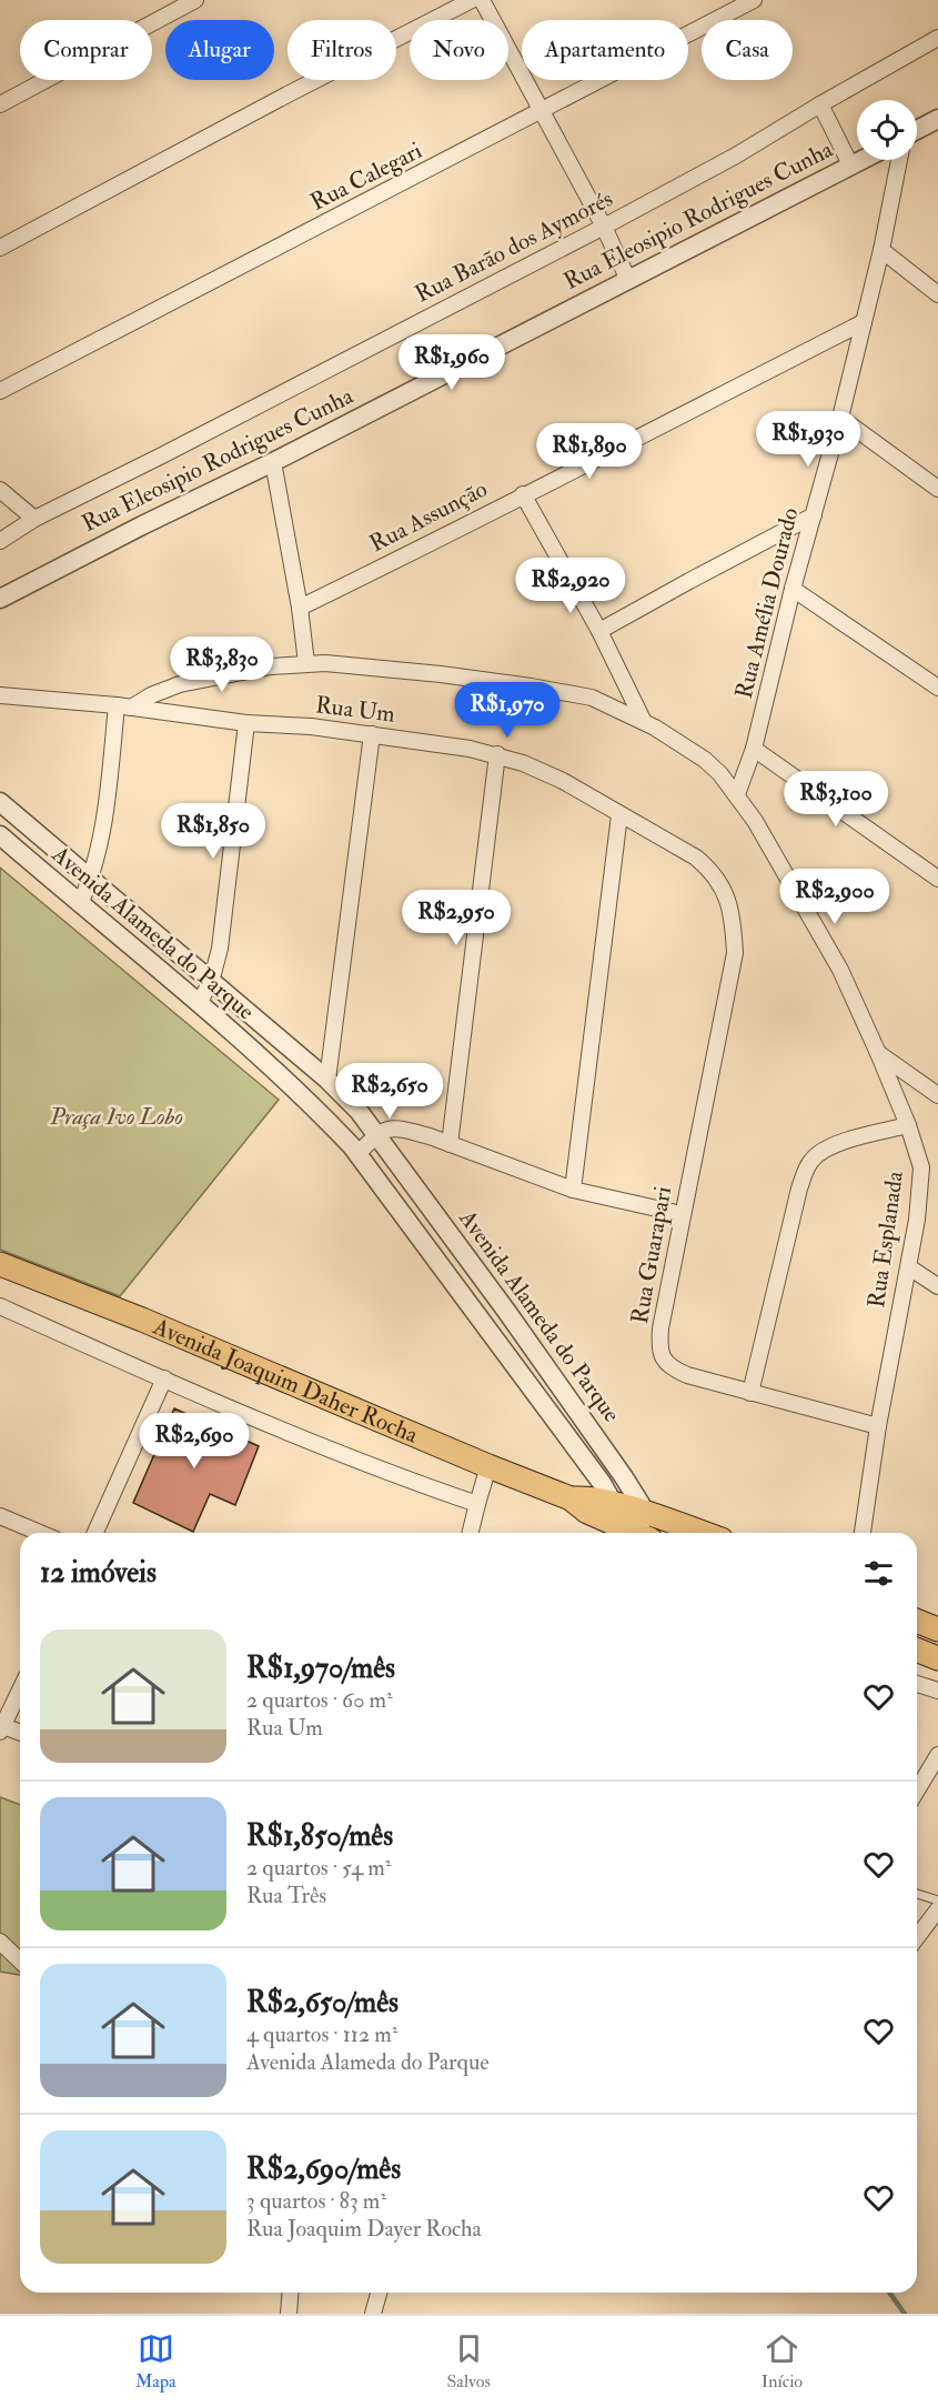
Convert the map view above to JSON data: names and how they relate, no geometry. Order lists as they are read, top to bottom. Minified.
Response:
{"streets":{"main road":["Avenida Joaquim Daher Rocha"],"street":["Rua Calegari","Rua Eleosipio Rodrigues Cunha","Rua Barão dos Aymorés","Rua Assunção","Rua Amélia Dourado","Rua Um","Avenida Alameda do Parque","Rua Esplanada","Rua Guarapari"]},"crossings":[["Rua Assunção","Rua Amélia Dourado"],["Rua Amélia Dourado","Rua Esplanada"],["Rua Um","Rua Esplanada"],["Rua Um","Rua Guarapari"],["Avenida Alameda do Parque","Avenida Joaquim Daher Rocha"],["Rua Esplanada","Rua Guarapari"]],"parks":["Praça Ivo Lobo"],"page":{"chip":["Comprar","Alugar","Filtros","Novo","Apartamento","Casa"],"price":["R$1,960","R$1,930","R$1,890","R$2,920","R$3,830","R$1,970","R$3,100","R$1,850","R$2,900","R$2,950","R$2,650","R$2,690"],"heading":"12 imóveis","list":[{"name":"R$1,970/mês","note":"2 quartos · 60 m² · Rua Um"},{"name":"R$1,850/mês","note":"2 quartos · 54 m² · Rua Três"},{"name":"R$2,650/mês","note":"4 quartos · 112 m² · Avenida Alameda do Parque"},{"name":"R$2,690/mês","note":"3 quartos · 83 m² · Rua Joaquim Dayer Rocha"}],"tabs":["Mapa","Salvos","Início"]}}
